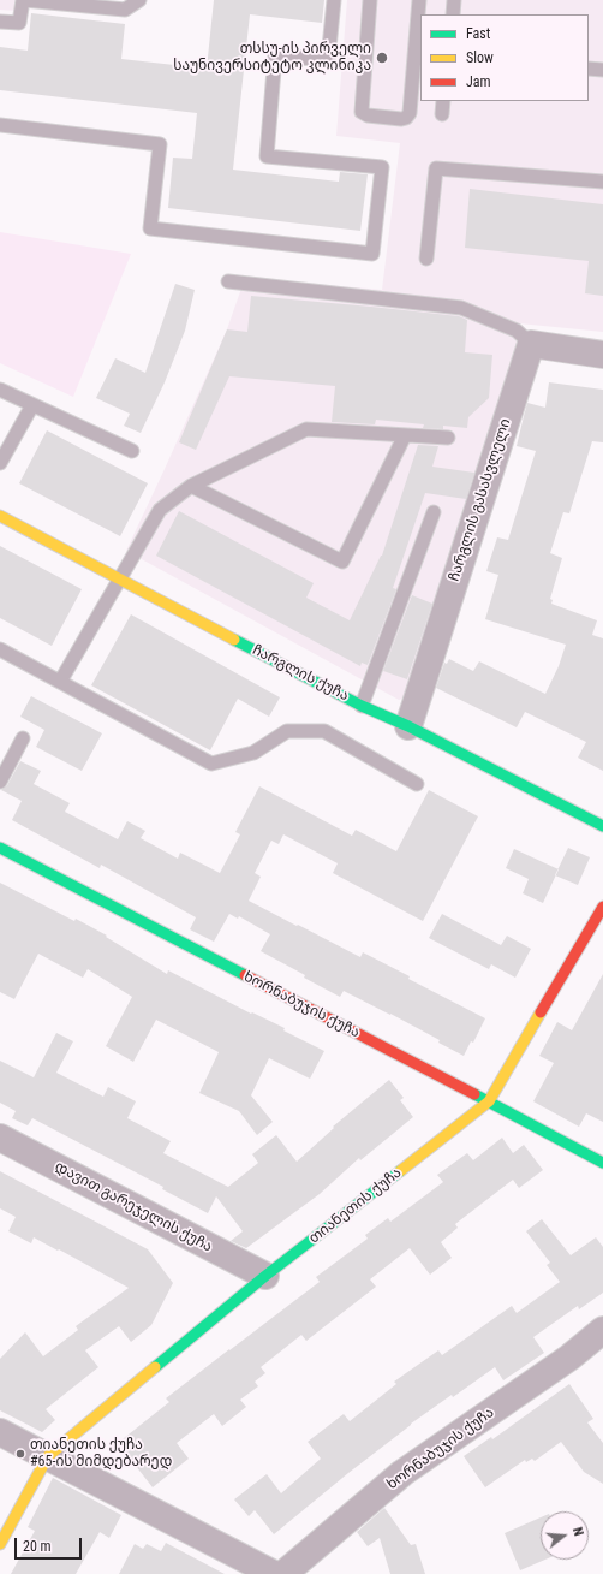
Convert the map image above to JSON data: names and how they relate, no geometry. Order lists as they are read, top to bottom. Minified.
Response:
{"streets":{"street":["ჩარგლის გასასვლელი","ჩარგლის ქუჩა","ხორნაბუჯის ქუჩა","თიანეთის ქუჩა","დავით გარეჯელის ქუჩა"]},"crossings":[["ჩარგლის გასასვლელი","ჩარგლის ქუჩა"],["ხორნაბუჯის ქუჩა","თიანეთის ქუჩა"],["თიანეთის ქუჩა","დავით გარეჯელის ქუჩა"]],"places":["თსსუ-ის პირველი საუნივერსიტეტო კლინიკა","თიანეთის ქუჩა #65-ის მიმდებარედ"],"legend":["Fast","Slow","Jam"],"scale_bar":"20 m","north":"right"}
